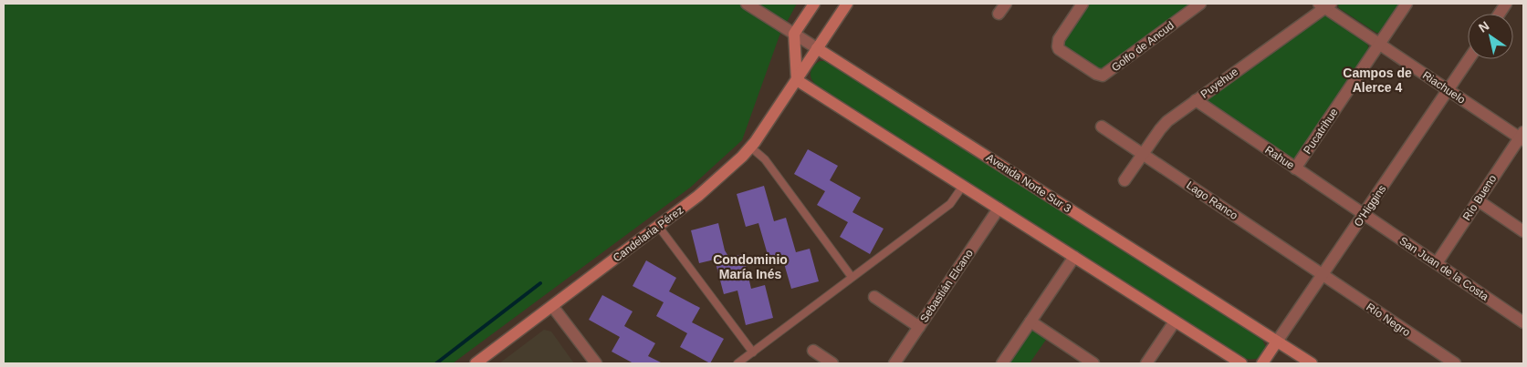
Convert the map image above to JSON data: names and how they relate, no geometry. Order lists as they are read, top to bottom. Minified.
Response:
{"streets":{"street":["Golfo de Ancud","Puyehue","Riachuelo","Pucatrihue","Rahue","Avenida Norte Sur 3","Río Bueno","Lago Ranco","O'Higgins","Candelaria Pérez","San Juan de la Costa","Sebastián Elcano","Río Negro"]},"crossings":[["Puyehue","Riachuelo"],["Puyehue","Rahue"],["Puyehue","Lago Ranco"],["Riachuelo","Pucatrihue"],["Riachuelo","Río Bueno"],["Riachuelo","O'Higgins"],["Pucatrihue","Rahue"],["Rahue","O'Higgins"],["Rahue","San Juan de la Costa"],["Avenida Norte Sur 3","O'Higgins"],["Avenida Norte Sur 3","Candelaria Pérez"],["Río Bueno","San Juan de la Costa"],["Lago Ranco","O'Higgins"],["Lago Ranco","Río Negro"],["O'Higgins","San Juan de la Costa"],["O'Higgins","Río Negro"]],"districts":["Campos de Alerce 4","Condominio María Inés"],"north":"top left"}
